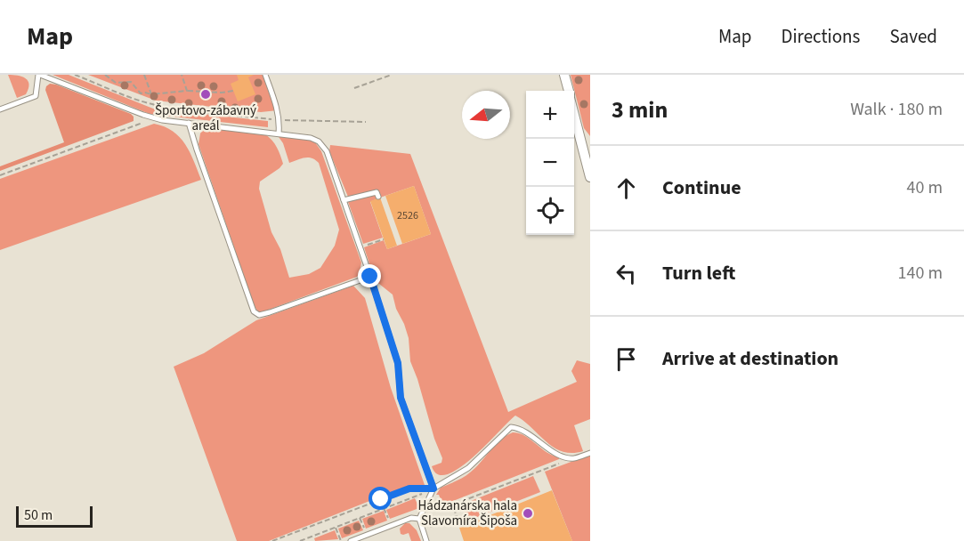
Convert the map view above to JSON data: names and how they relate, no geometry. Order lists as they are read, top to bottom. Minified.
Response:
{"places":["Športovo-zábavný areál","Hádzanárska hala Slavomíra Šipoša"],"house_numbers":["2526"],"scale_bar":"50 m","north":"left","page":{"header":"Map","nav":["Map","Directions","Saved"],"heading":["3 min","Walk · 180 m"],"map_buttons":["+","−"],"list":[["Continue","40 m"],["Turn left","140 m"],"Arrive at destination"],"scale":"50 m"}}
